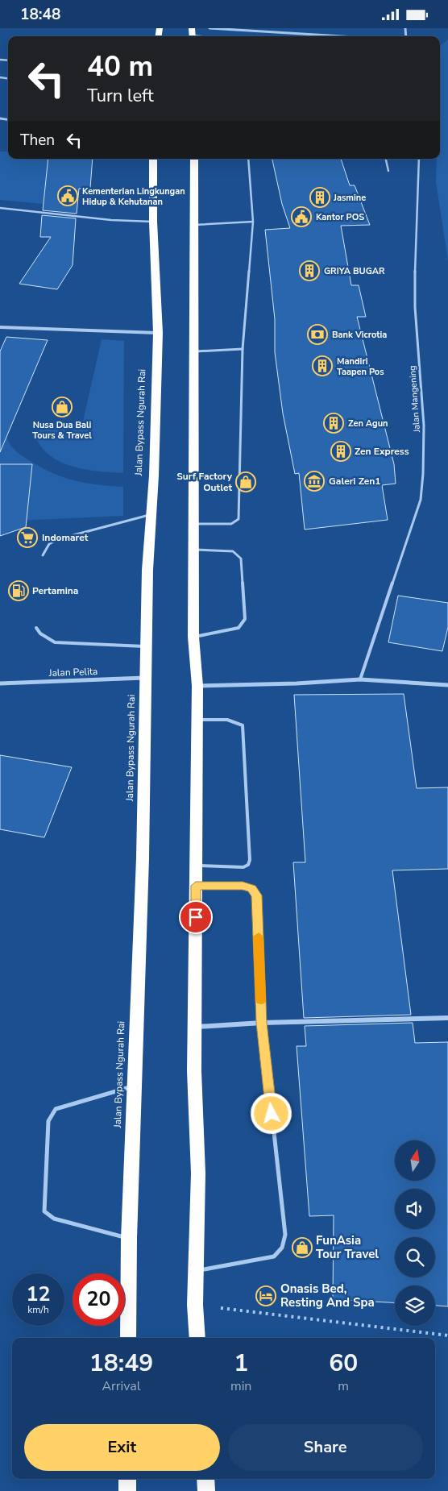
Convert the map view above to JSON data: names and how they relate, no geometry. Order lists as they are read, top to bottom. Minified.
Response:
{"streets":{"highway":["Jalan Bypass Ngurah Rai"],"street":["Jalan Pelita"],"lane":["Jalan Mangening"]},"crossings":[["Jalan Bypass Ngurah Rai","Jalan Pelita"]],"places":{"public building":["Kementerian Lingkungan Hidup & Kehutanan","Kantor POS"],"building":["Jasmine","GRIYA BUGAR","Mandiri Taapen Pos","Zen Agun","Zen Express"],"bank":["Bank Vicrotia"],"shop":["Nusa Dua Bali Tours & Travel","Surf Factory Outlet","FunAsia Tour Travel"],"museum":["Galeri Zen1"],"supermarket":["Indomaret"],"fuel station":["Pertamina"],"hotel":["Onasis Bed, Resting And Spa"]},"north":"top","page":{"status":"18:48","turn":["40 m","Turn left"],"then":"Then","speed":"12 km/h","limit":"20","eta":["18:49","Arrival","1","min","60","m"],"buttons":["Exit","Share"]}}
